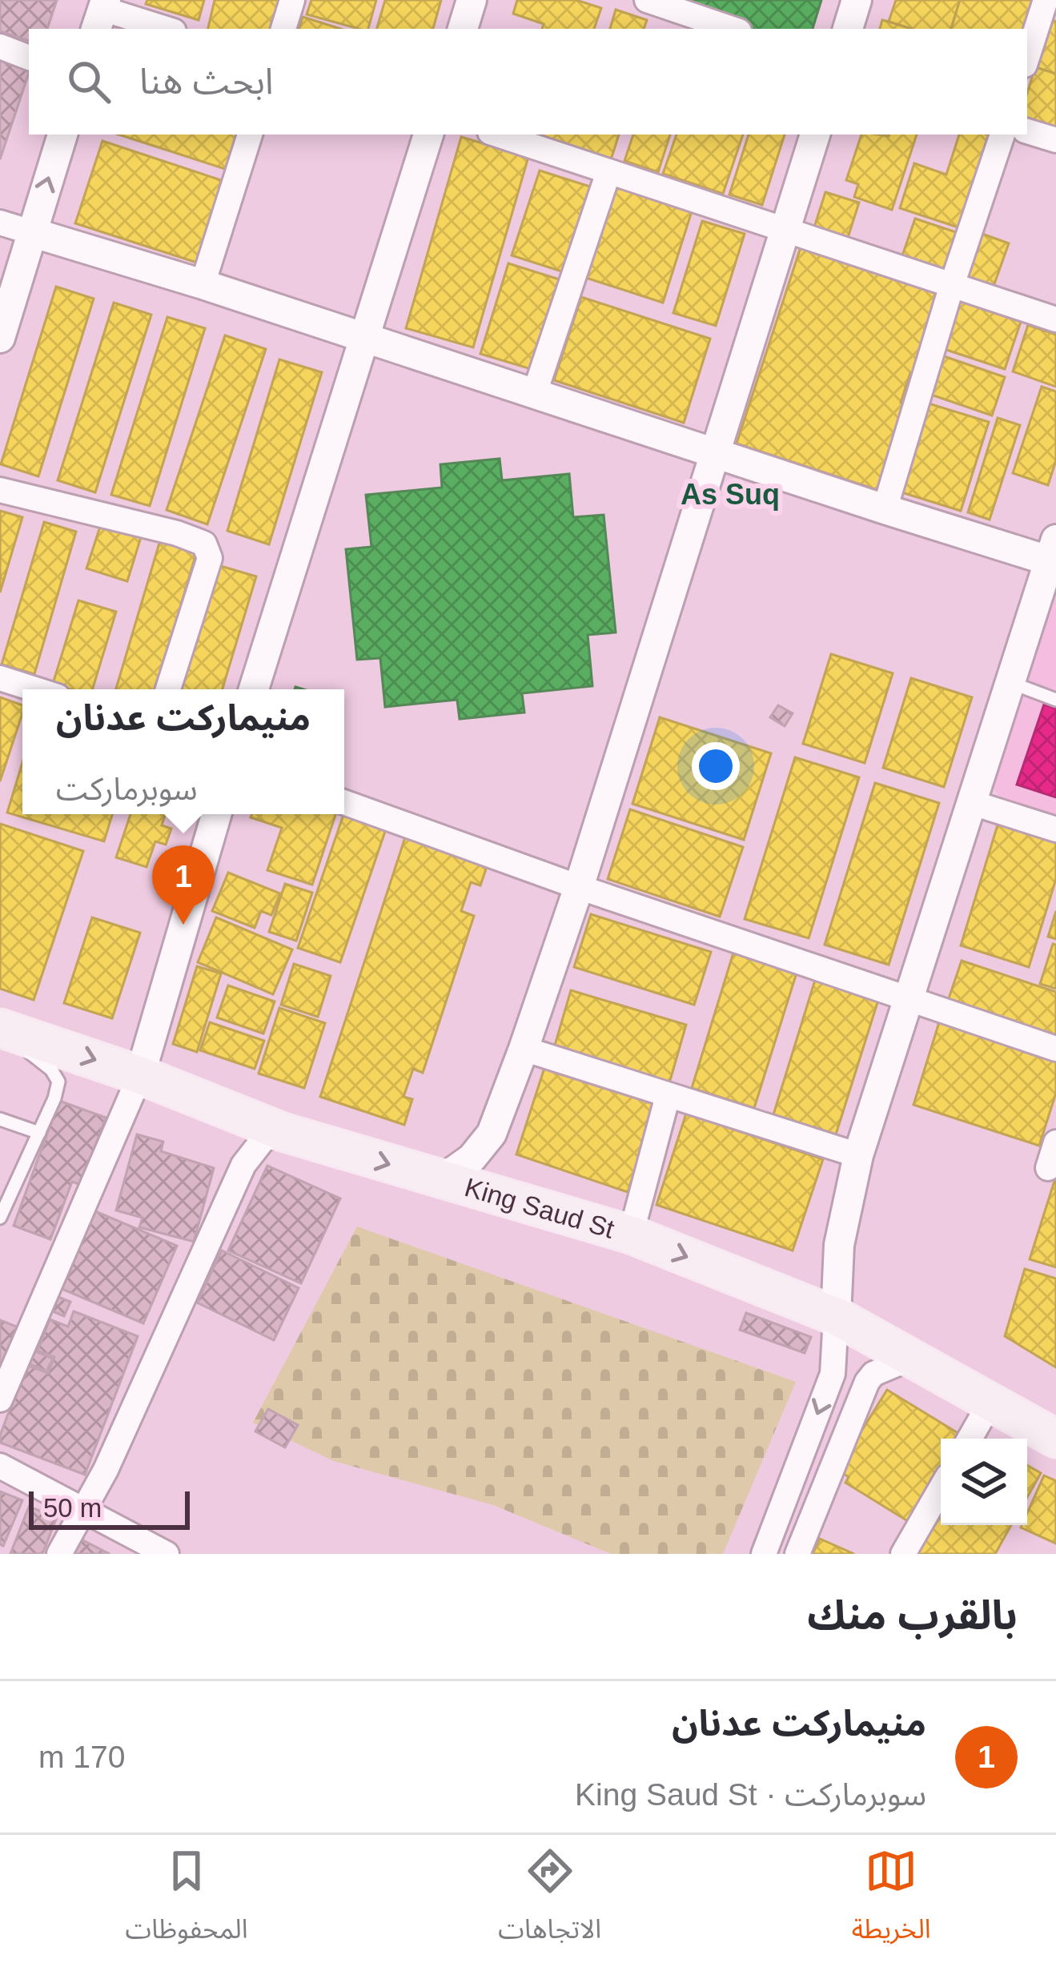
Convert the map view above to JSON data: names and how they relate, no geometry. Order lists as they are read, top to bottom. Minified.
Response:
{"streets":{"main road":["King Saud St"]},"one_way":["King Saud St"],"districts":["As Suq"],"scale_bar":"50 m","page":{"search":"ابحث هنا","popup":["منيماركت عدنان","سوبرماركت"],"pins":"1","scale":"50 m","heading":"بالقرب منك","list":[{"mark":"1","name":"منيماركت عدنان","note":"سوبرماركت · King Saud St","value":"170 m"}],"nav":["الخريطة","الاتجاهات","المحفوظات"]}}
